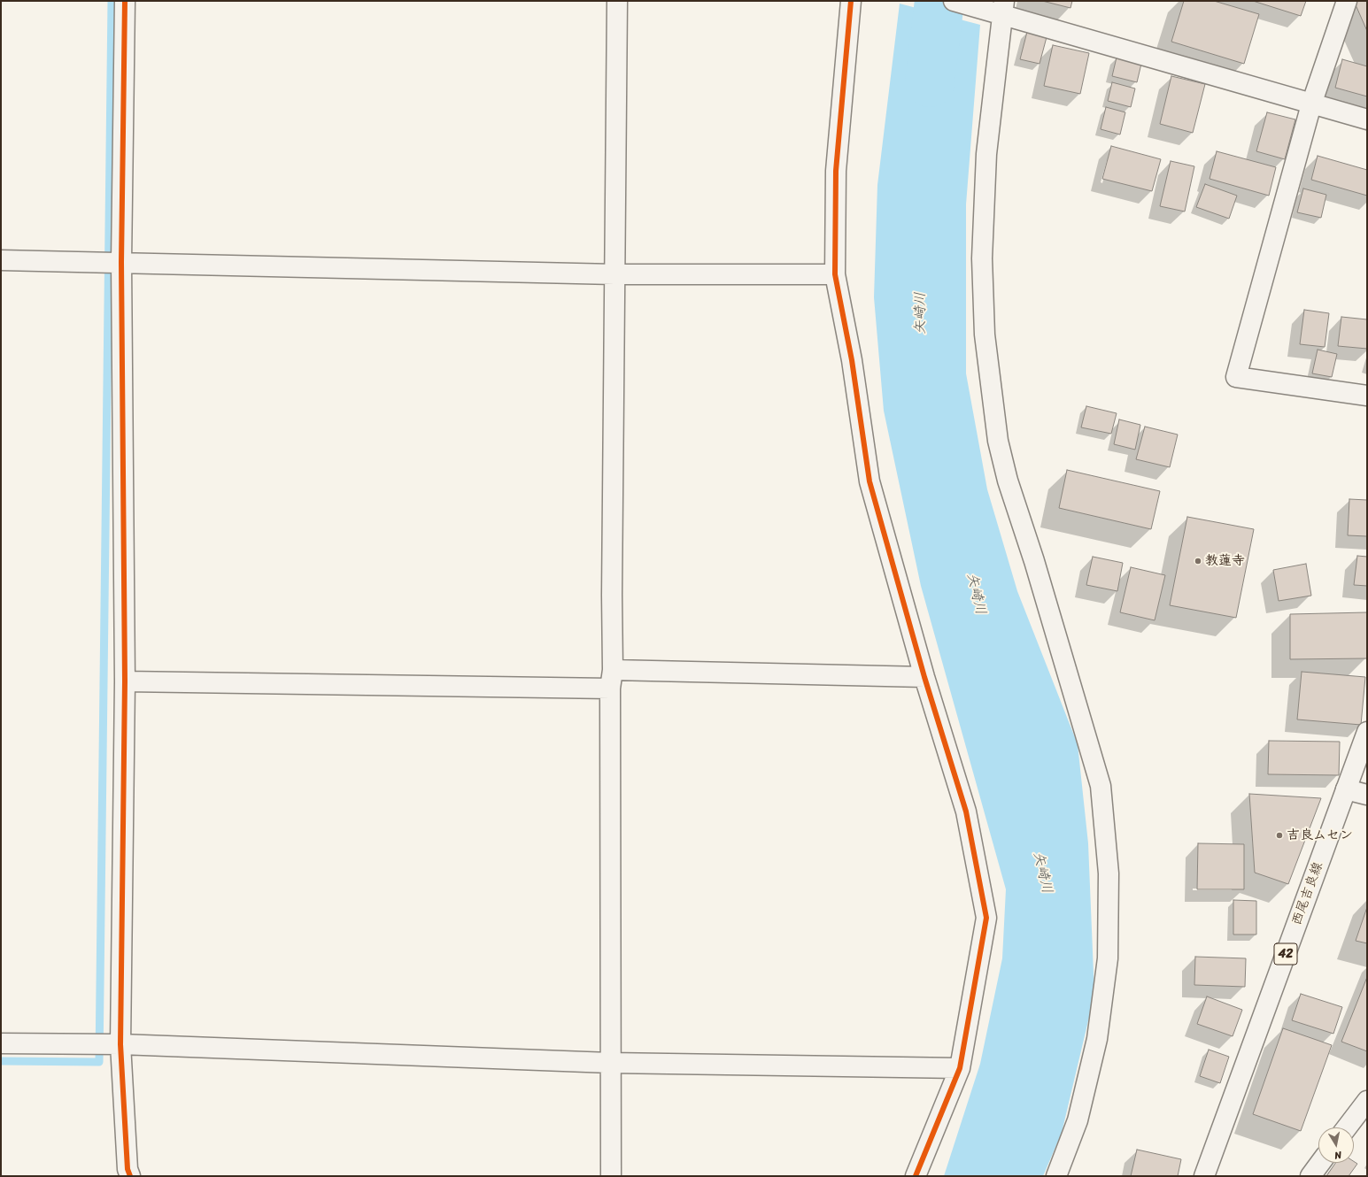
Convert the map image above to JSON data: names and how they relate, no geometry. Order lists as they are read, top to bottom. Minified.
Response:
{"streets":{"street":["西尾吉良線","42"]},"water":["矢崎川"],"places":["教蓮寺","吉良ムセン"],"north":"bottom"}
